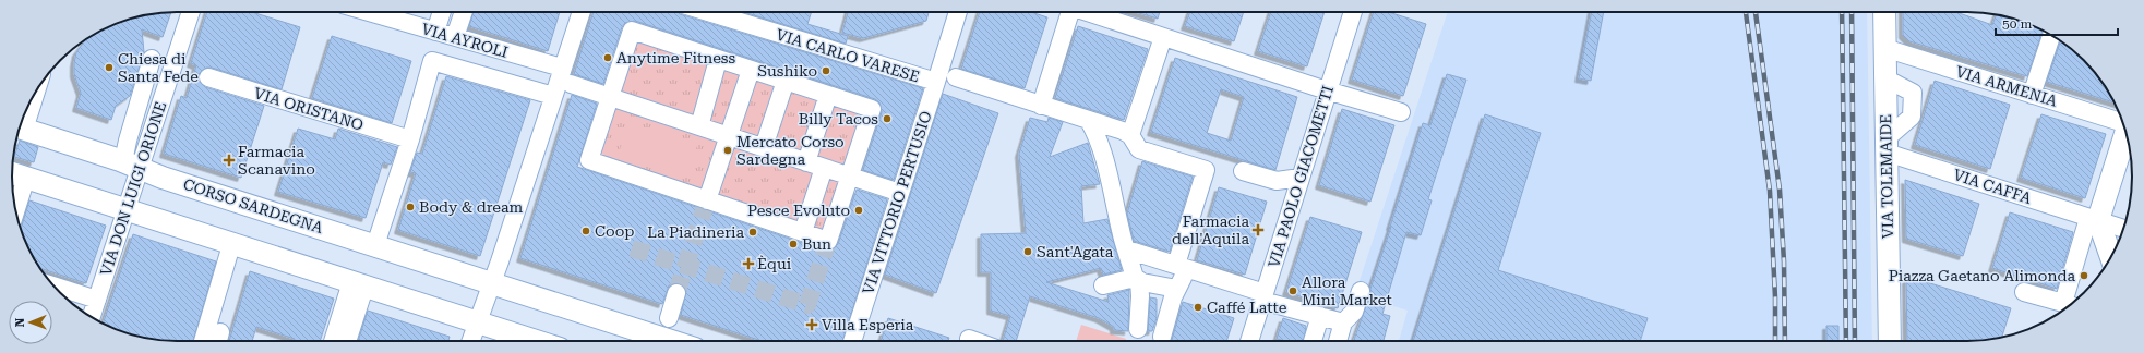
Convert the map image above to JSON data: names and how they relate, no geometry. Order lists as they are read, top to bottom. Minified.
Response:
{"streets":{"main road":["VIA TOLEMAIDE","CORSO SARDEGNA"],"street":["VIA AYROLI","VIA CARLO VARESE","VIA ARMENIA","VIA ORISTANO","VIA PAOLO GIACOMETTI","VIA CAFFA","VIA DON LUIGI ORIONE","VIA VITTORIO PERTUSIO"]},"crossings":[["VIA CARLO VARESE","VIA VITTORIO PERTUSIO"],["VIA ARMENIA","VIA TOLEMAIDE"],["VIA TOLEMAIDE","VIA CAFFA"],["VIA DON LUIGI ORIONE","CORSO SARDEGNA"]],"places":{"other":["Anytime Fitness","Chiesa di Santa Fede","Sushiko","Billy Tacos","Mercato Corso Sardegna","Body & dream","Pesce Evoluto","Coop","La Piadineria","Bun","Sant'Agata","Piazza Gaetano Alimonda","Allora Mini Market","Caffé Latte"],"health":["Farmacia Scanavino","Farmacia dell'Aquila","Èqui","Villa Esperia"]},"scale_bar":"50 m","north":"left"}
